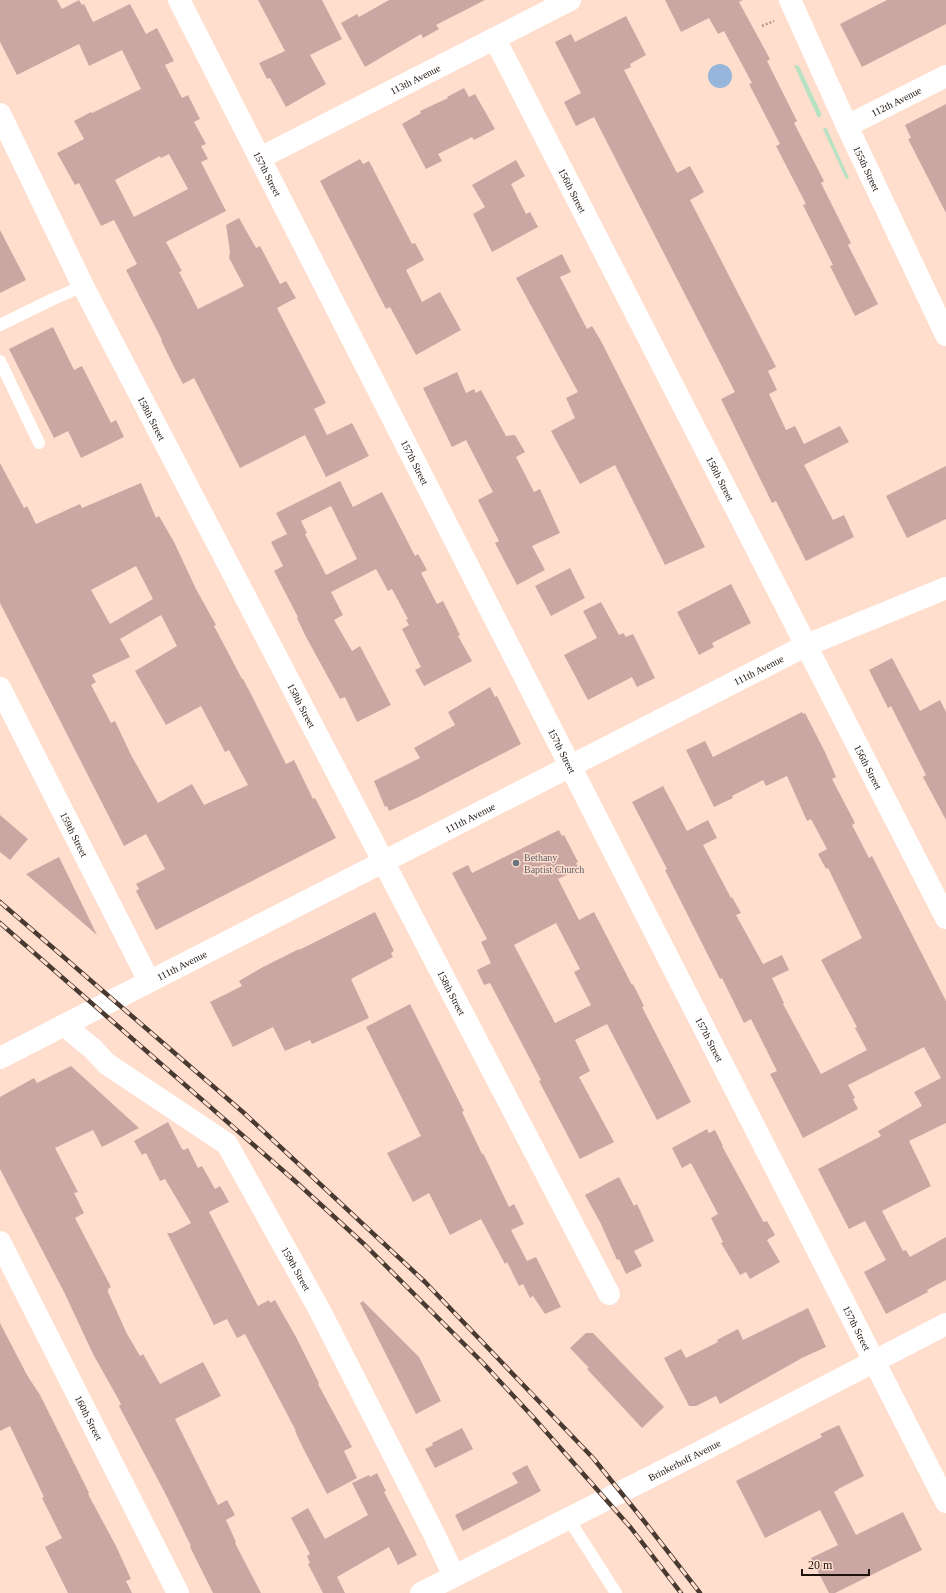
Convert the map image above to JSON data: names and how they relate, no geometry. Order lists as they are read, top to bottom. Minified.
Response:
{"streets":{"street":["113th Avenue","112th Avenue","155th Street","157th Street","156th Street","158th Street","111th Avenue","159th Street","160th Street","Brinkerhoff Avenue"]},"crossings":[["113th Avenue","157th Street"],["113th Avenue","156th Street"],["112th Avenue","155th Street"],["157th Street","111th Avenue"],["157th Street","Brinkerhoff Avenue"],["156th Street","111th Avenue"],["158th Street","111th Avenue"],["111th Avenue","159th Street"],["159th Street","Brinkerhoff Avenue"]],"places":["Bethany Baptist Church"],"scale_bar":"20 m"}
